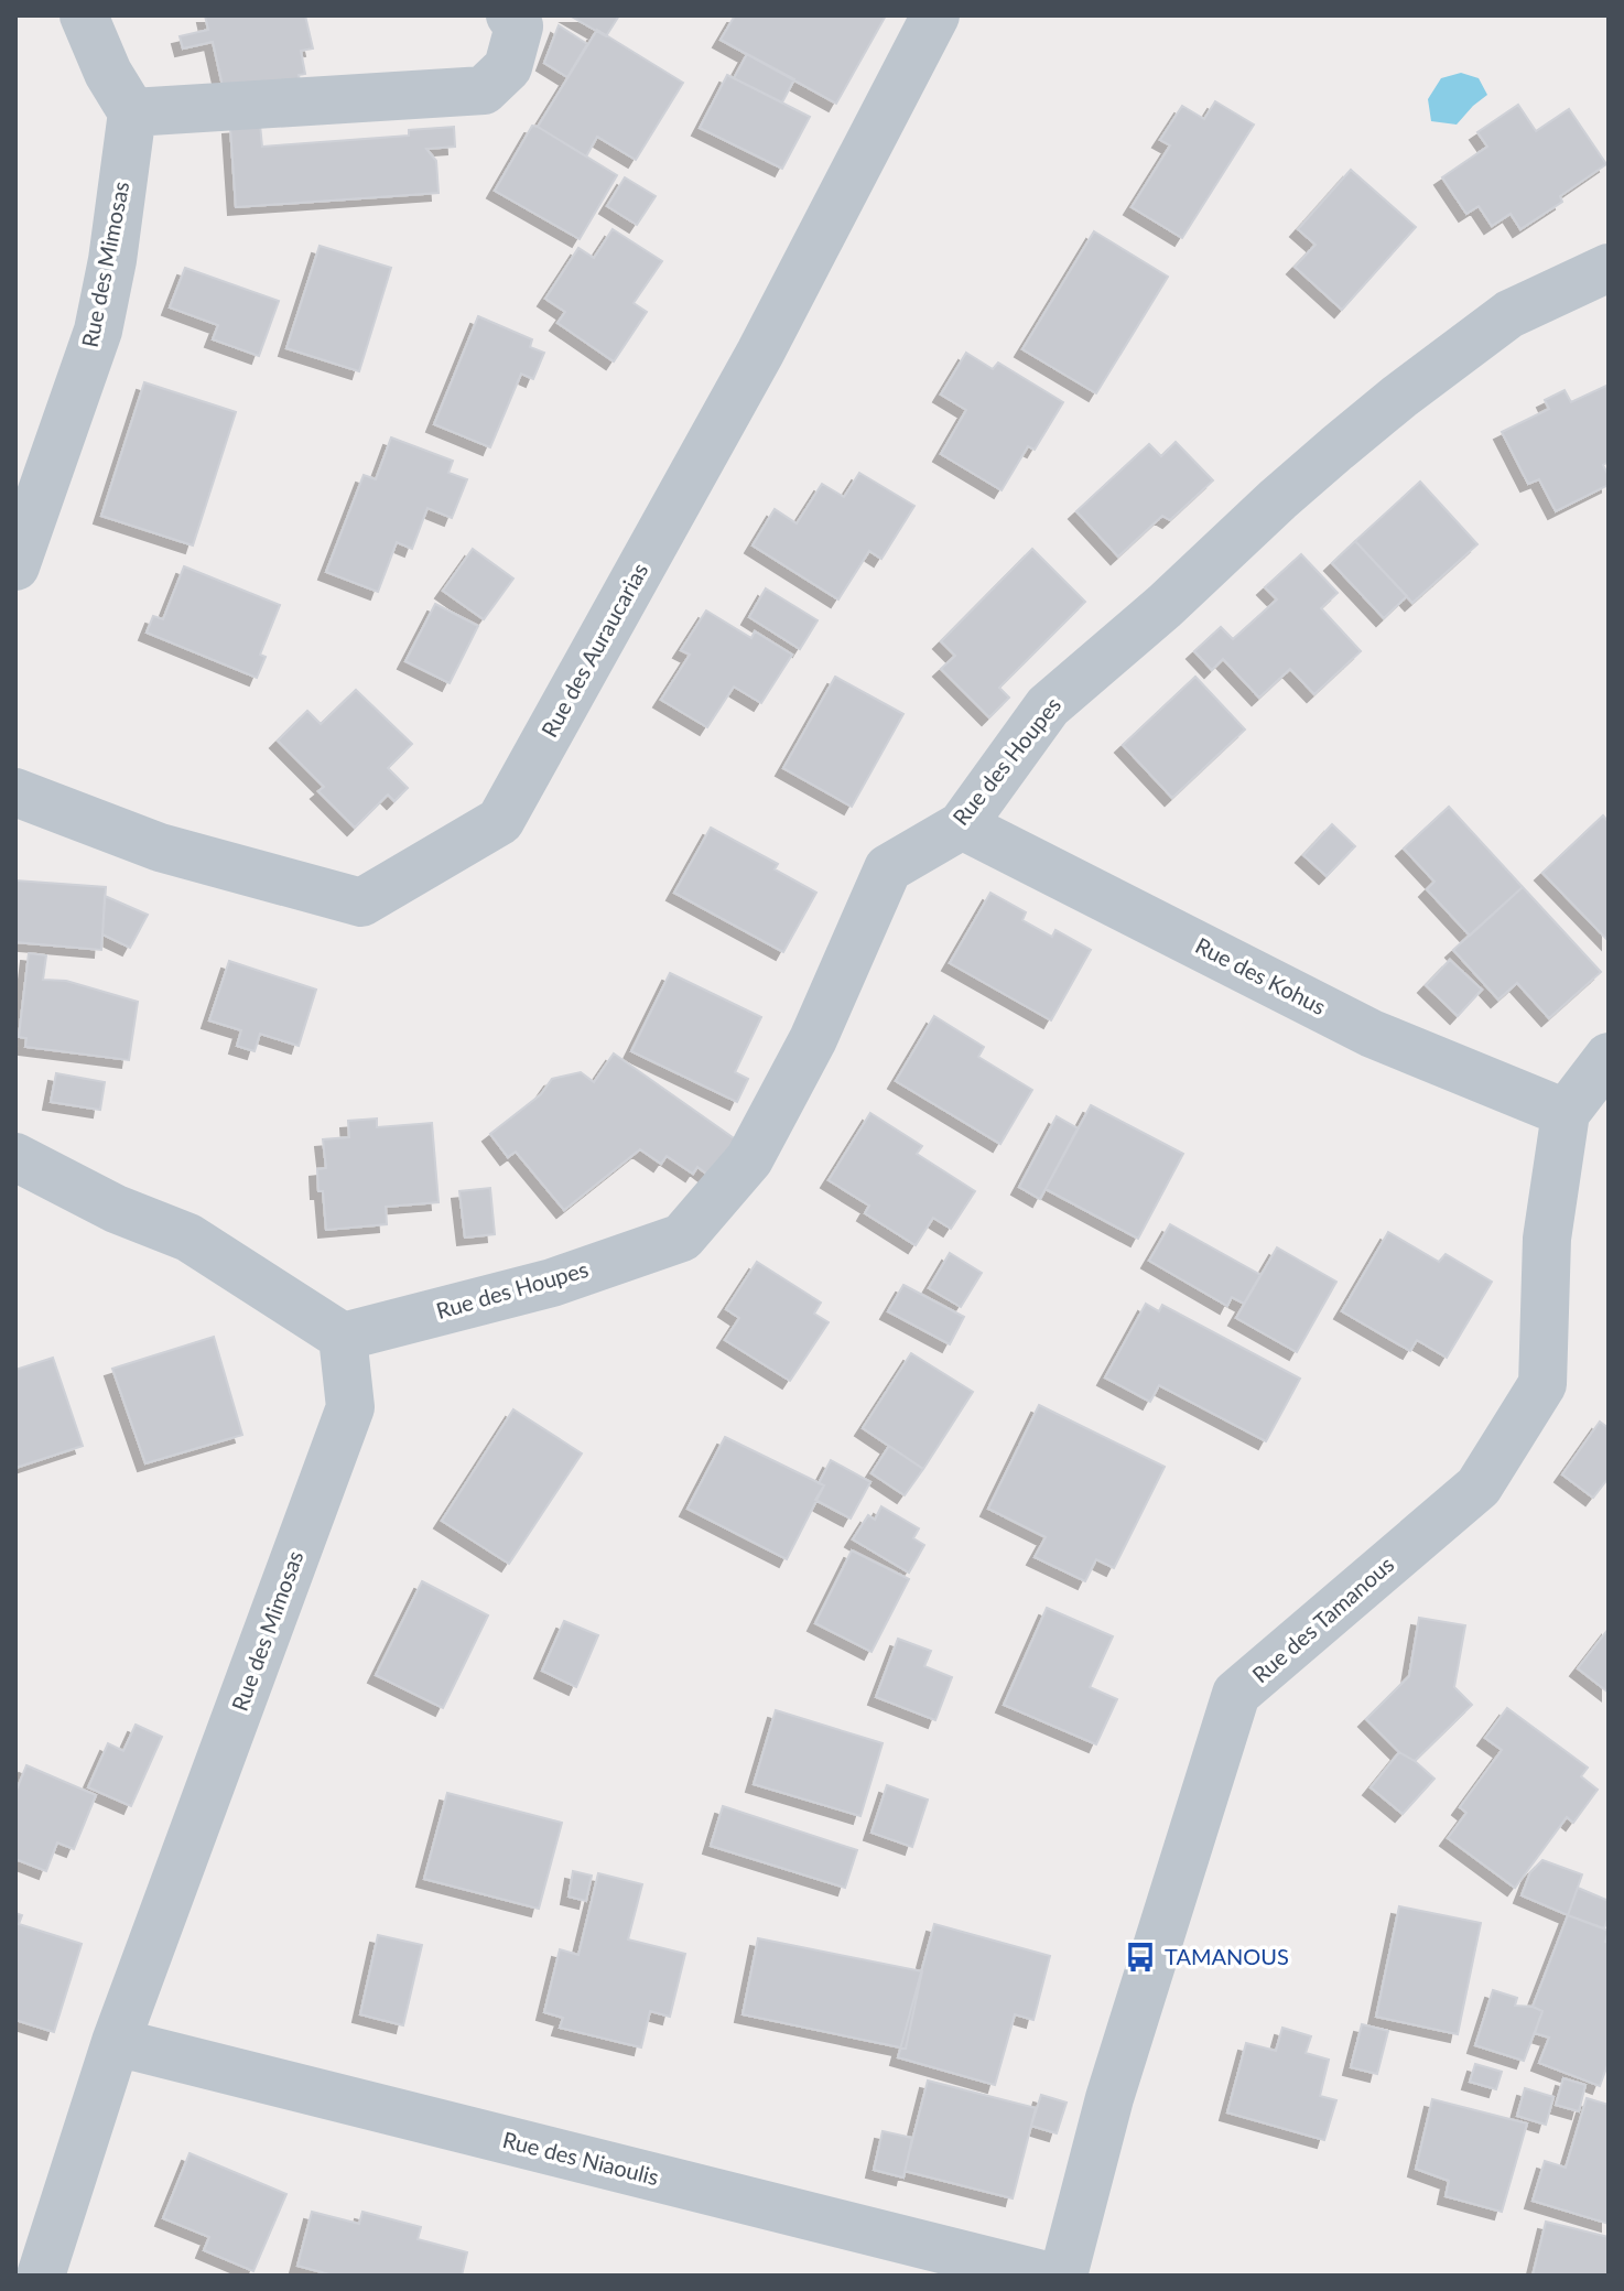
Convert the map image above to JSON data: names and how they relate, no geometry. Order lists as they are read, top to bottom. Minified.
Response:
{"streets":{"street":["Rue des Mimosas","Rue des Auraucarias","Rue des Houpes","Rue des Kohus","Rue des Tamanous","Rue des Niaoulis"]},"crossings":[["Rue des Mimosas","Rue des Houpes"],["Rue des Mimosas","Rue des Niaoulis"],["Rue des Houpes","Rue des Kohus"],["Rue des Kohus","Rue des Tamanous"]],"places":{"bus stop":["TAMANOUS"]}}
